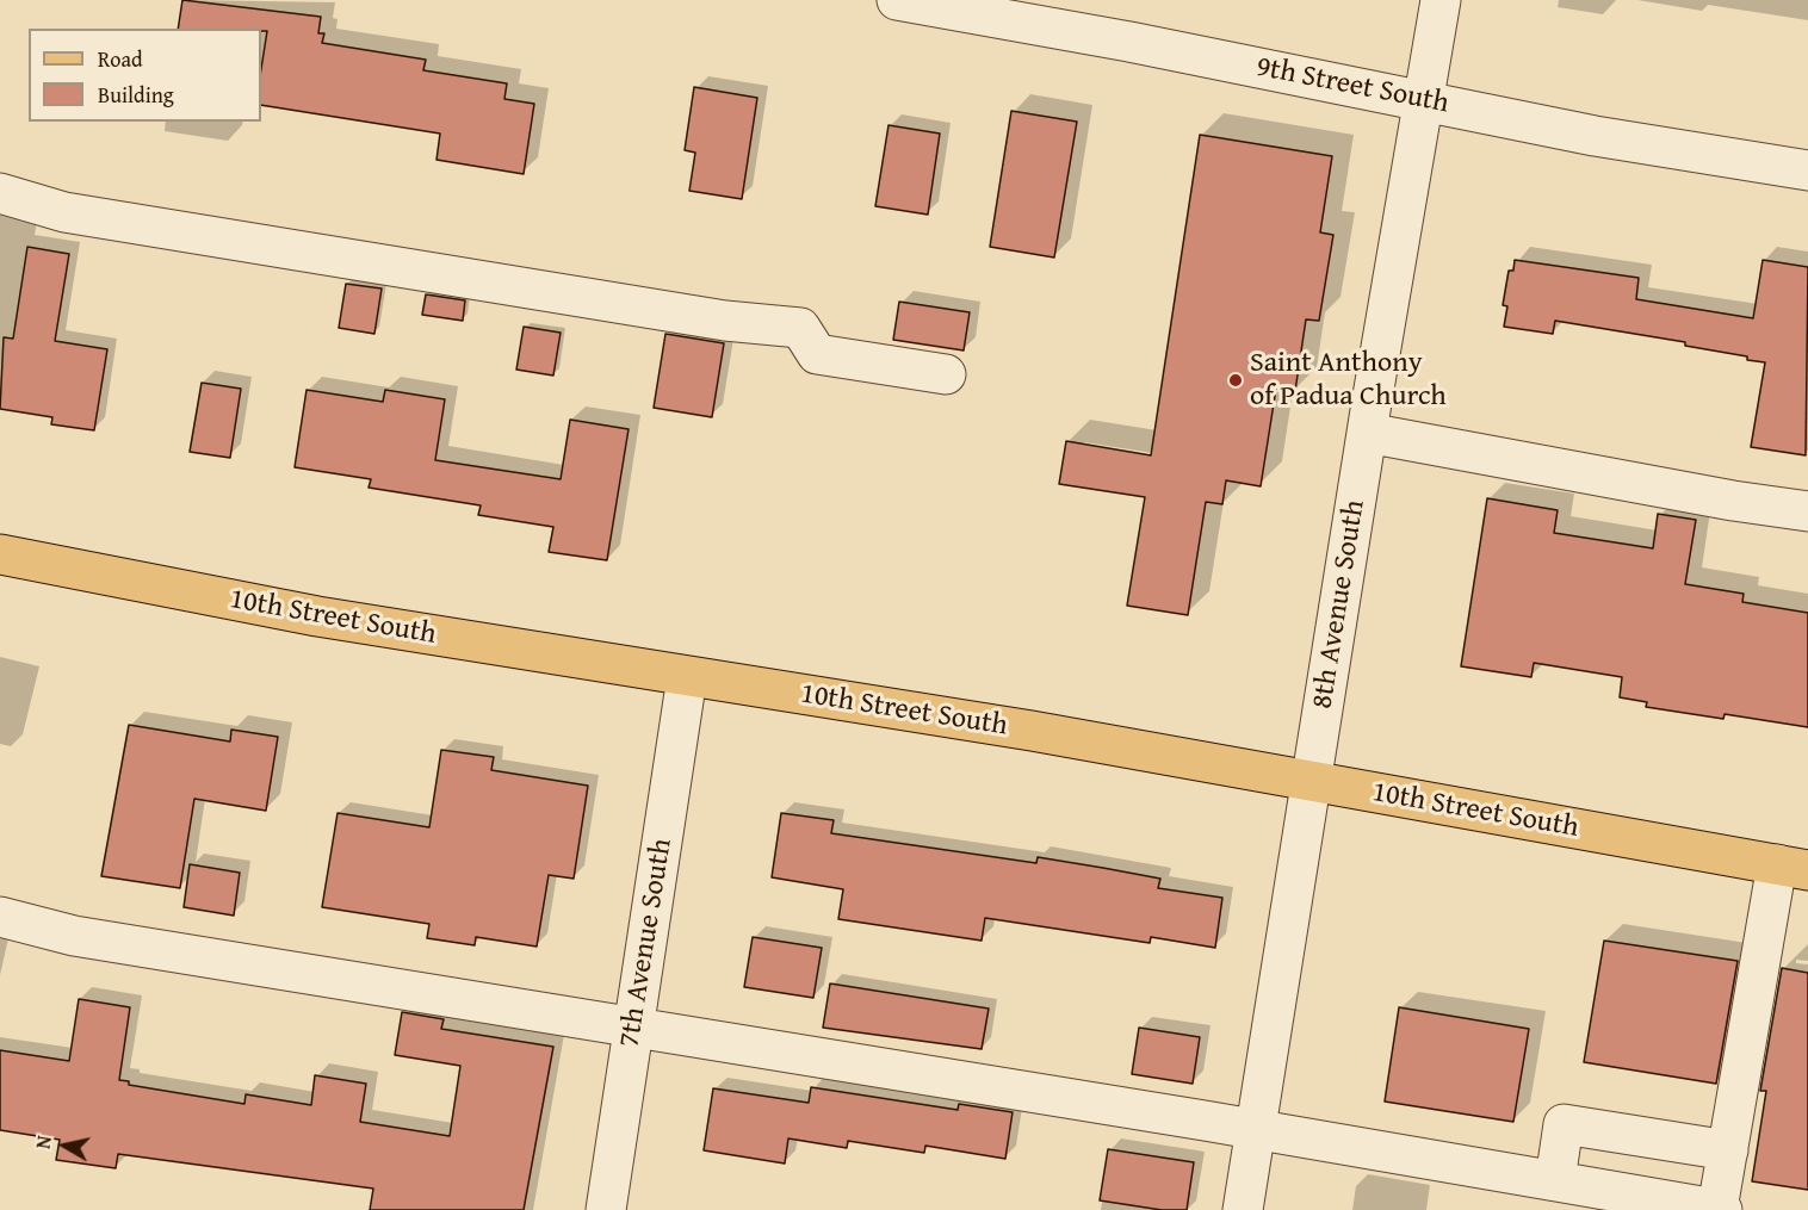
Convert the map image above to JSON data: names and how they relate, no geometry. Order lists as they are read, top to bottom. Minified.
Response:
{"streets":{"main road":["10th Street South"],"street":["9th Street South","8th Avenue South","7th Avenue South"]},"crossings":[["9th Street South","8th Avenue South"],["8th Avenue South","10th Street South"],["10th Street South","7th Avenue South"]],"places":["Saint Anthony of Padua Church"],"legend":["Road","Building"],"north":"left"}
